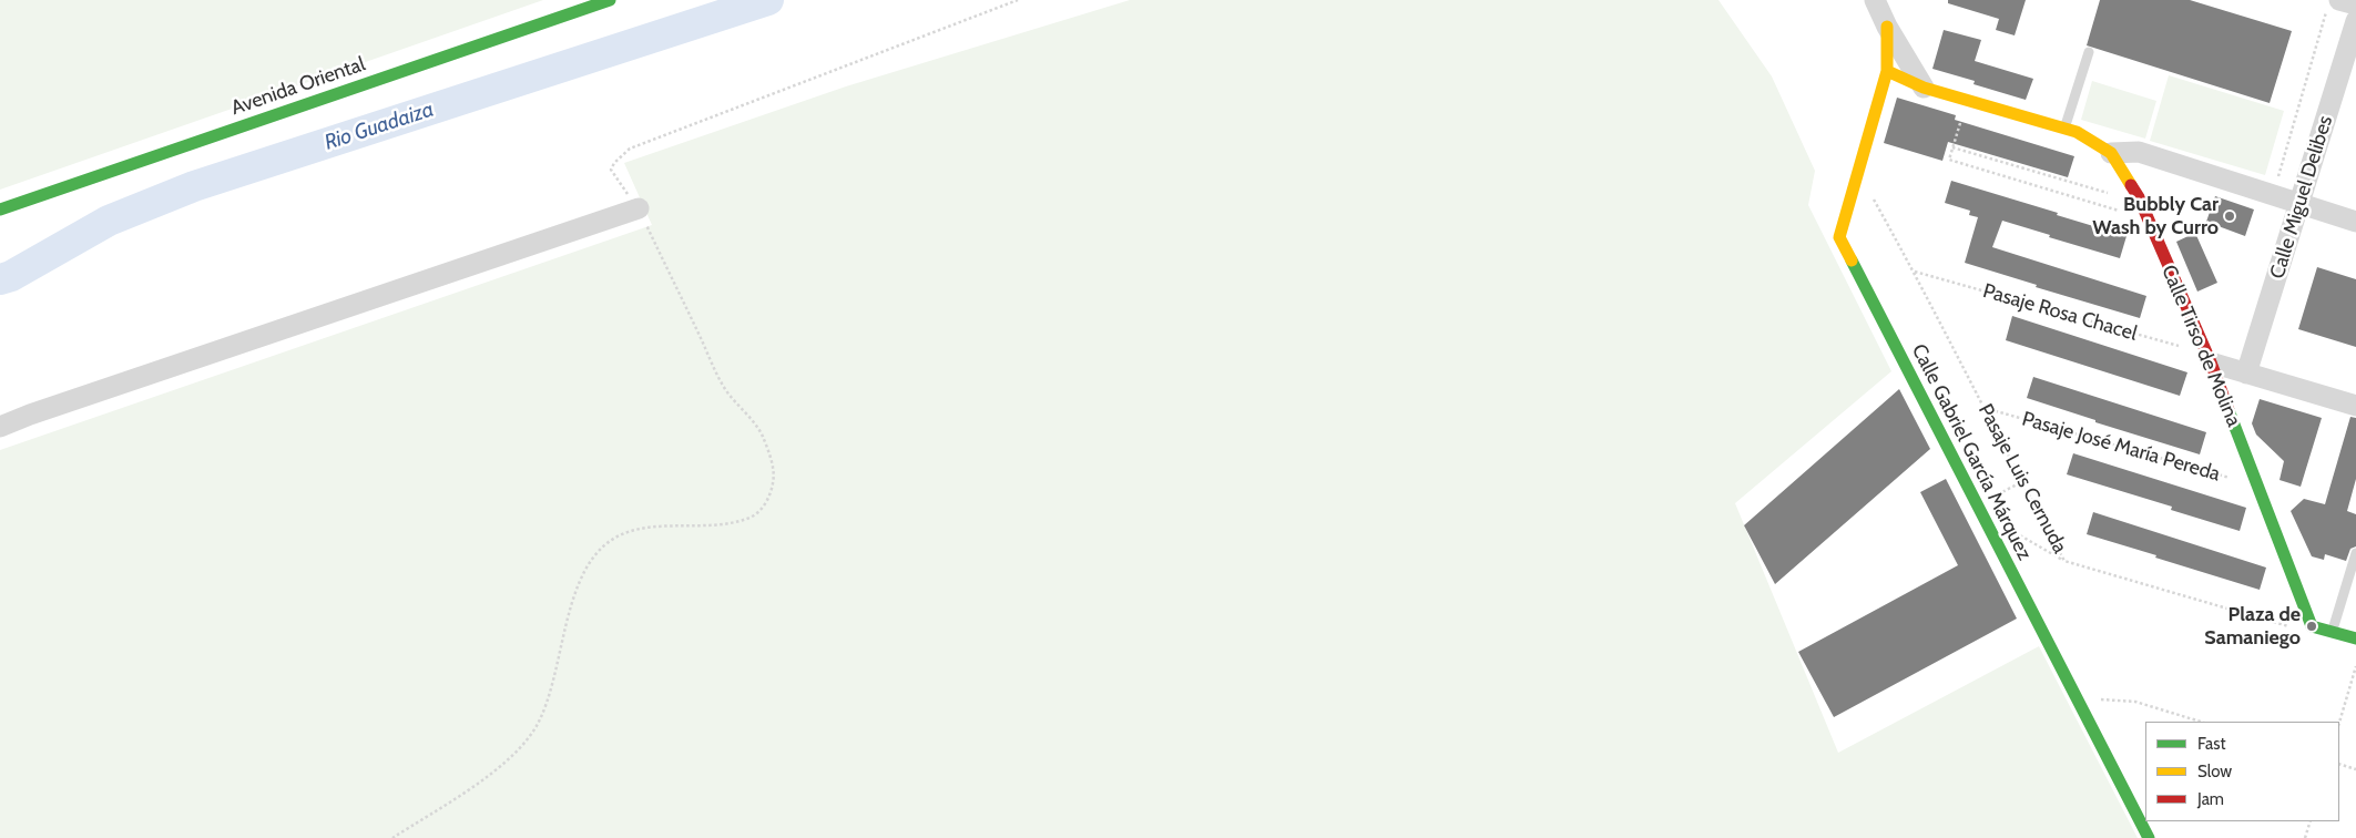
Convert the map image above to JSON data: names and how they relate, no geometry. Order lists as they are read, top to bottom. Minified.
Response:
{"streets":{"street":["Avenida Oriental","Calle Miguel Delibes","Calle Tirso de Molina","Calle Gabriel García Márquez"],"path":["Pasaje Rosa Chacel","Pasaje José María Pereda","Pasaje Luis Cernuda"]},"crossings":[["Pasaje Rosa Chacel","Calle Tirso de Molina"],["Pasaje Rosa Chacel","Pasaje Luis Cernuda"],["Calle Tirso de Molina","Pasaje José María Pereda"],["Calle Tirso de Molina","Calle Gabriel García Márquez"],["Calle Tirso de Molina","Pasaje Luis Cernuda"],["Pasaje José María Pereda","Pasaje Luis Cernuda"]],"water":["Rio Guadaiza"],"places":["Bubbly Car Wash by Curro","Plaza de Samaniego"],"legend":["Fast","Slow","Jam"]}
